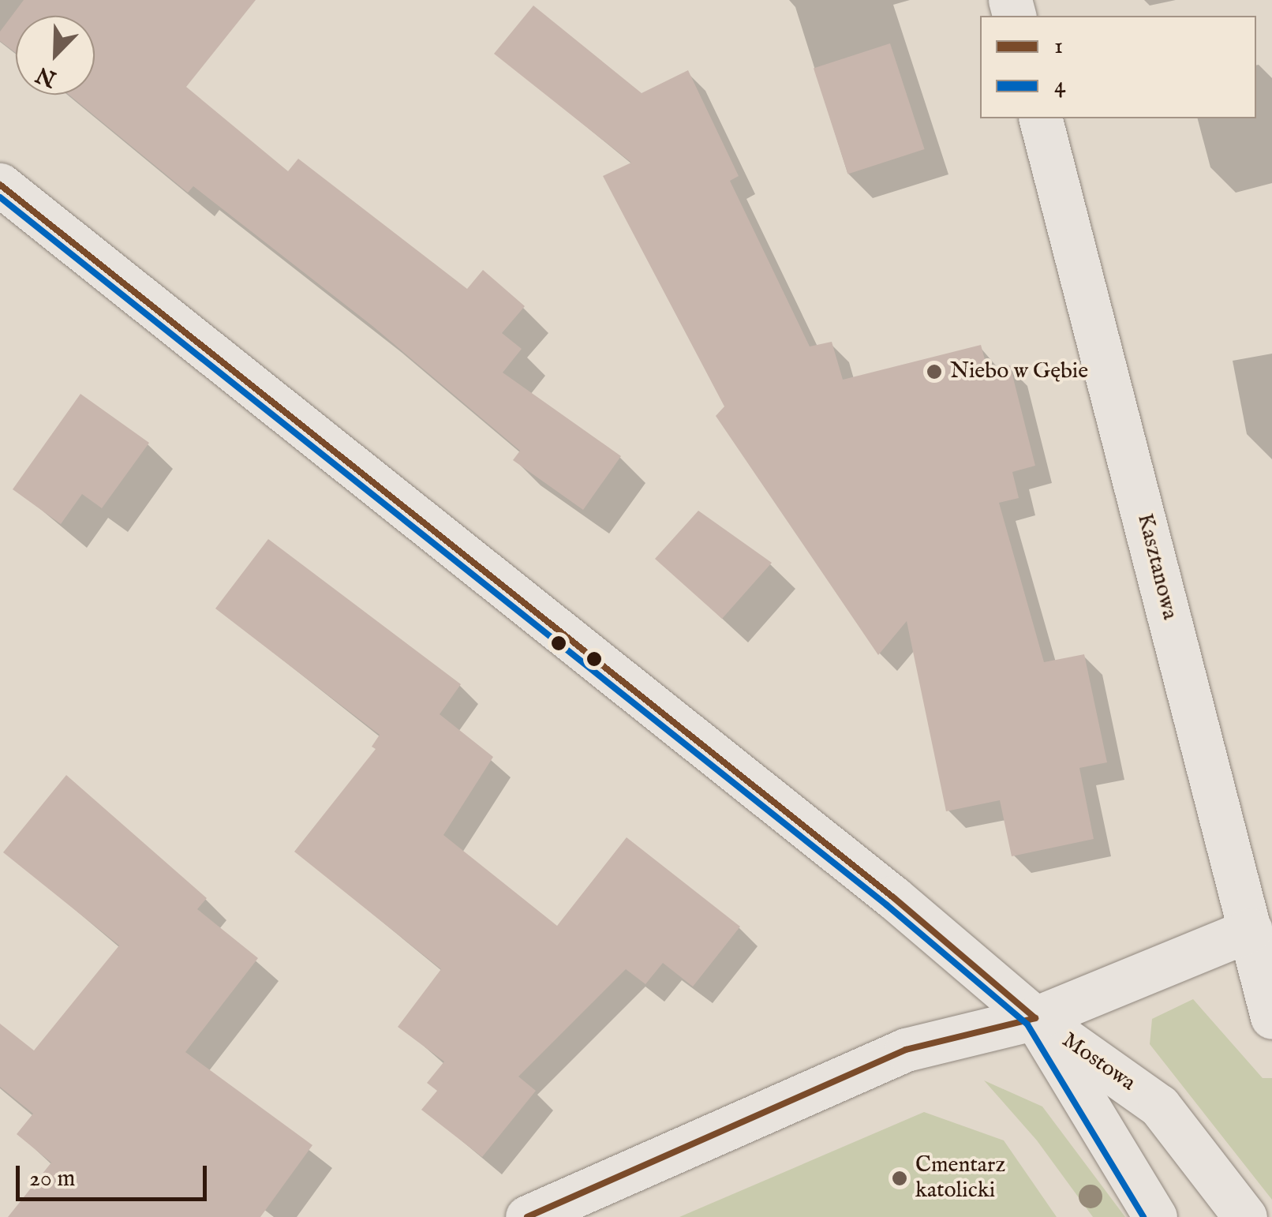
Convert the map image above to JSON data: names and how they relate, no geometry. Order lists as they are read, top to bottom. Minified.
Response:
{"streets":{"street":["Kasztanowa","Mostowa"]},"places":["Niebo w Gębie","Cmentarz katolicki"],"lines":["transit line 1","transit line 4"],"legend":["1","4"],"scale_bar":"20 m","north":"bottom left"}
